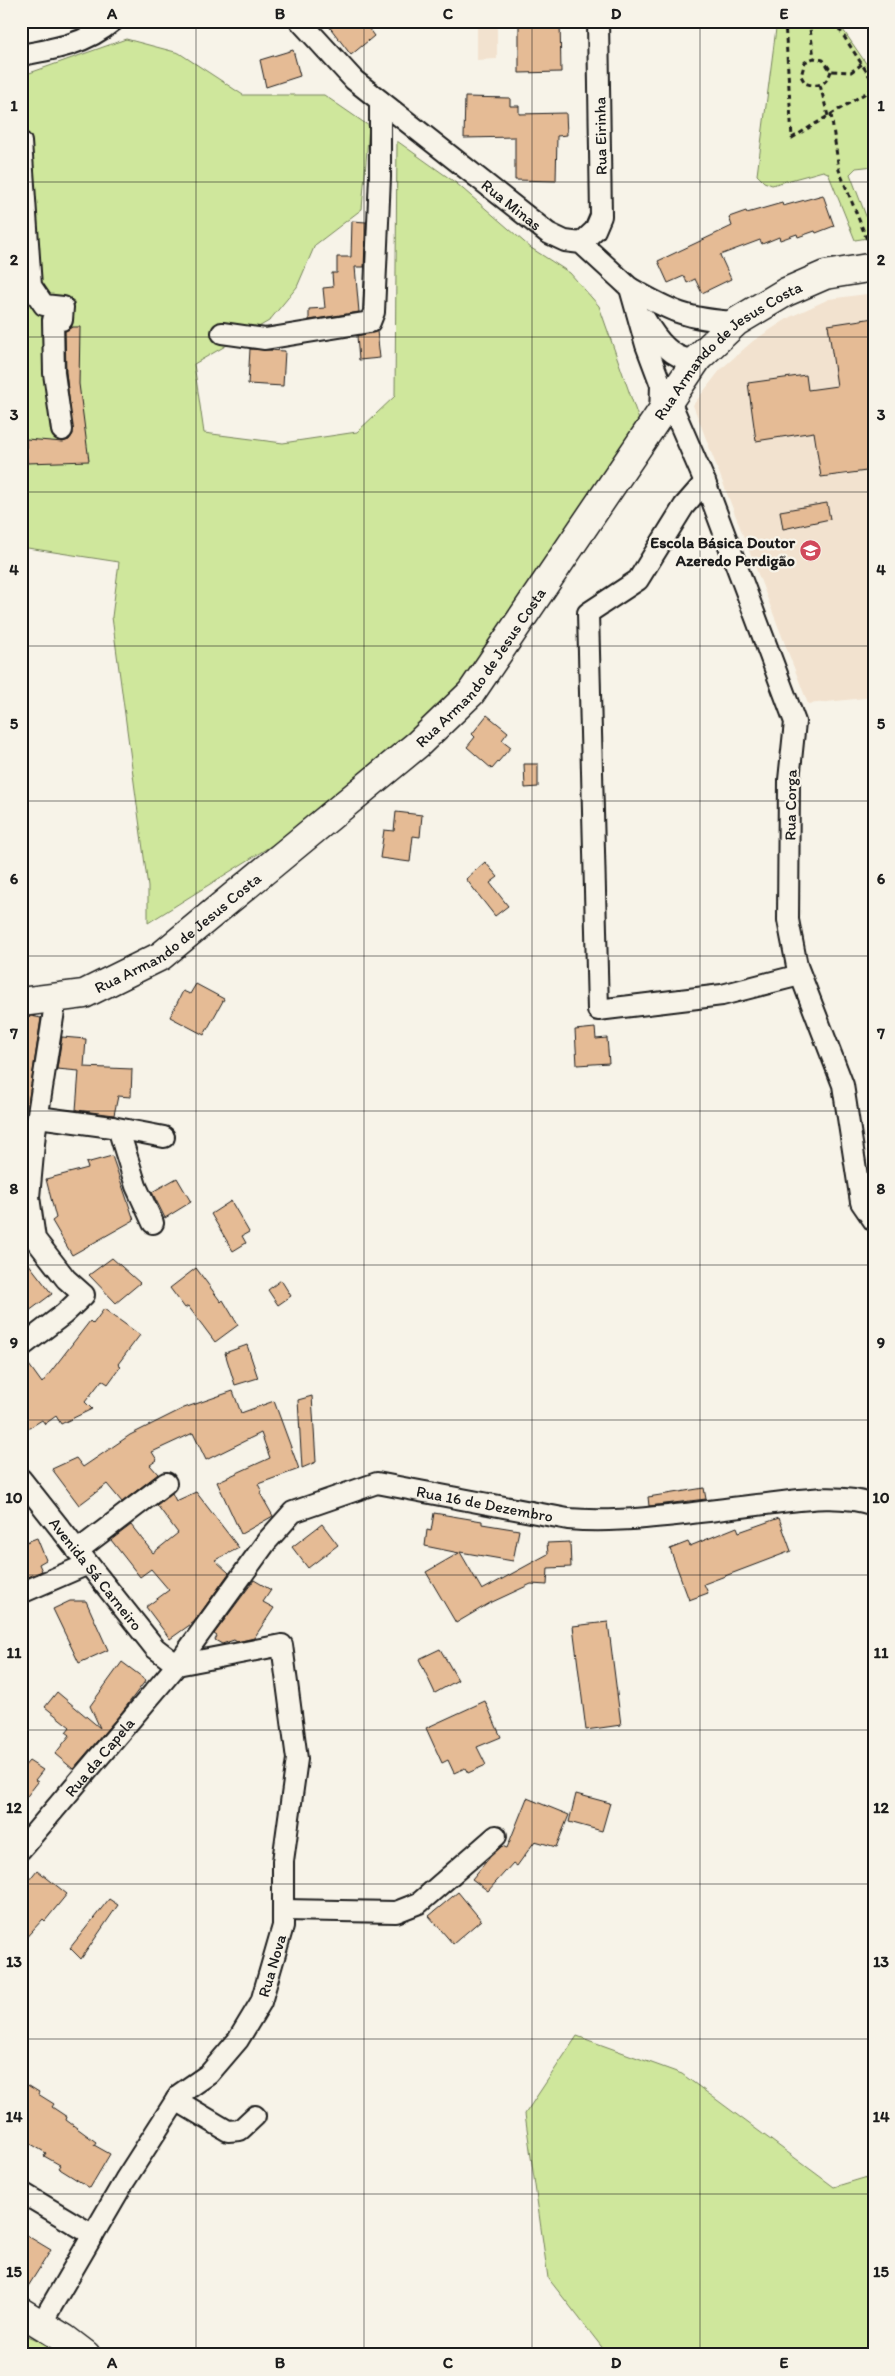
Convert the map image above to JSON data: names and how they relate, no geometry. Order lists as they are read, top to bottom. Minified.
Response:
{"streets":{"street":["Rua Eirinha","Rua Minas","Rua Armando de Jesus Costa","Rua Corga","Rua 16 de Dezembro","Avenida Sá Carneiro","Rua da Capela","Rua Nova"]},"crossings":[["Rua Eirinha","Rua Minas"],["Rua Armando de Jesus Costa","Rua Corga"],["Rua 16 de Dezembro","Avenida Sá Carneiro"],["Rua 16 de Dezembro","Rua da Capela"],["Rua 16 de Dezembro","Rua Nova"],["Avenida Sá Carneiro","Rua da Capela"],["Avenida Sá Carneiro","Rua Nova"],["Rua da Capela","Rua Nova"]],"places":{"school or university":["Escola Básica Doutor Azeredo Perdigão"]},"grid":{"columns":["A","B","C","D","E"],"rows":["1","2","3","4","5","6","7","8","9","10","11","12","13","14","15"]}}
